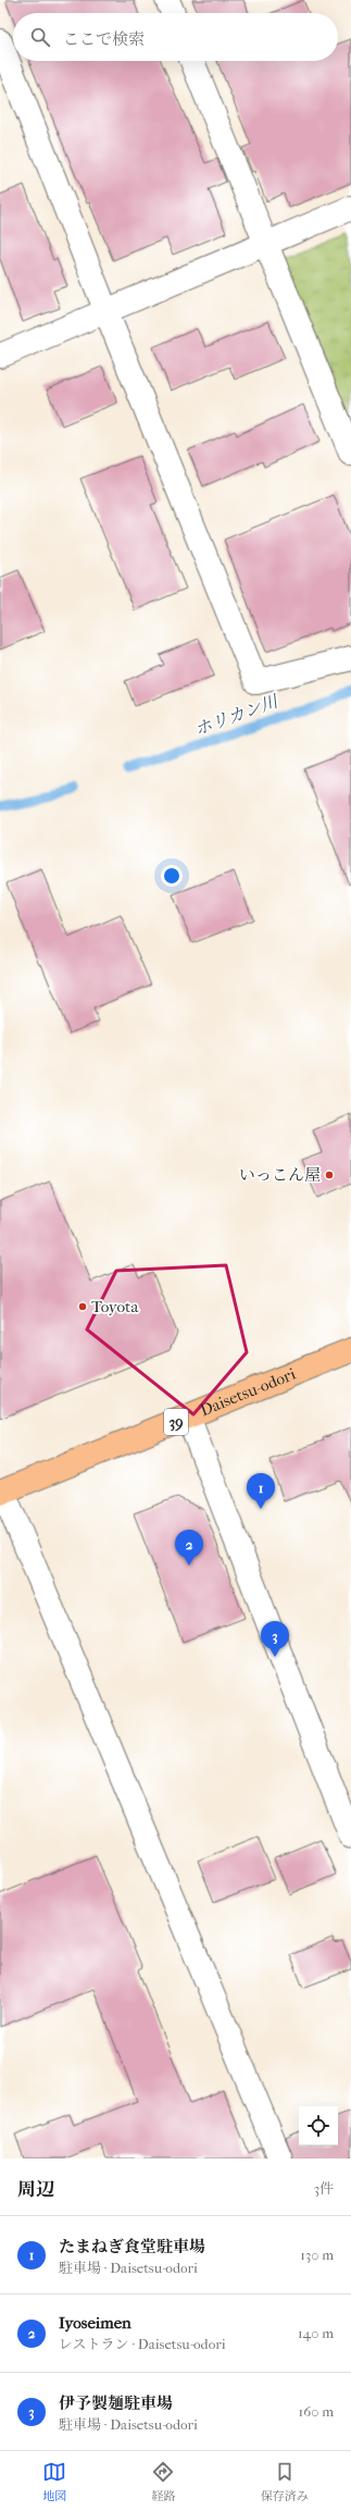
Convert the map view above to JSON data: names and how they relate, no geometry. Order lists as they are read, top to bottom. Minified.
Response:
{"streets":{"highway":["Daisetsu-odori","39"]},"water":["ホリカン川"],"places":["いっこん屋","Toyota"],"page":{"search":"ここで検索","pins":["1","2","3"],"heading":["周辺","3件"],"list":[{"mark":"1","name":"たまねぎ食堂駐車場","note":"駐車場 · Daisetsu-odori","value":"130 m"},{"mark":"2","name":"Iyoseimen","note":"レストラン · Daisetsu-odori","value":"140 m"},{"mark":"3","name":"伊予製麺駐車場","note":"駐車場 · Daisetsu-odori","value":"160 m"}],"nav":["地図","経路","保存済み"]}}
